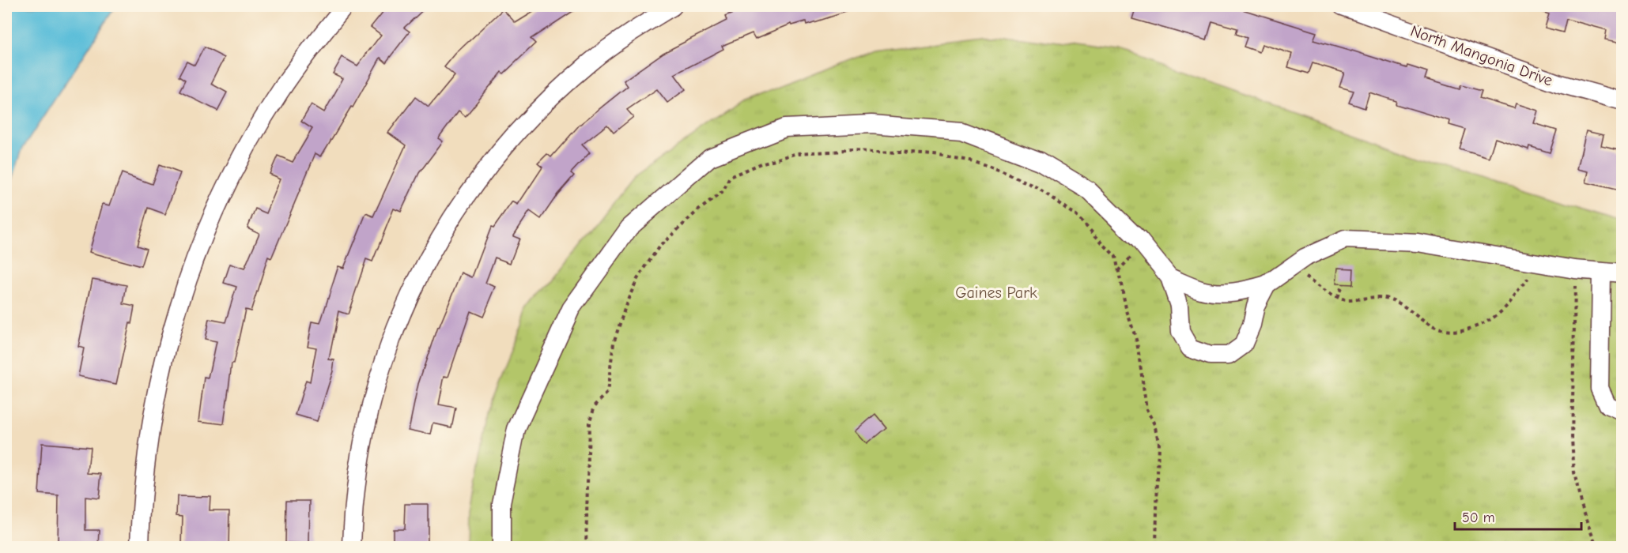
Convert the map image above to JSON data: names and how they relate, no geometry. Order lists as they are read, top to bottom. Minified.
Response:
{"streets":{"street":["North Mangonia Drive"]},"parks":["Gaines Park"],"scale_bar":"50 m"}
